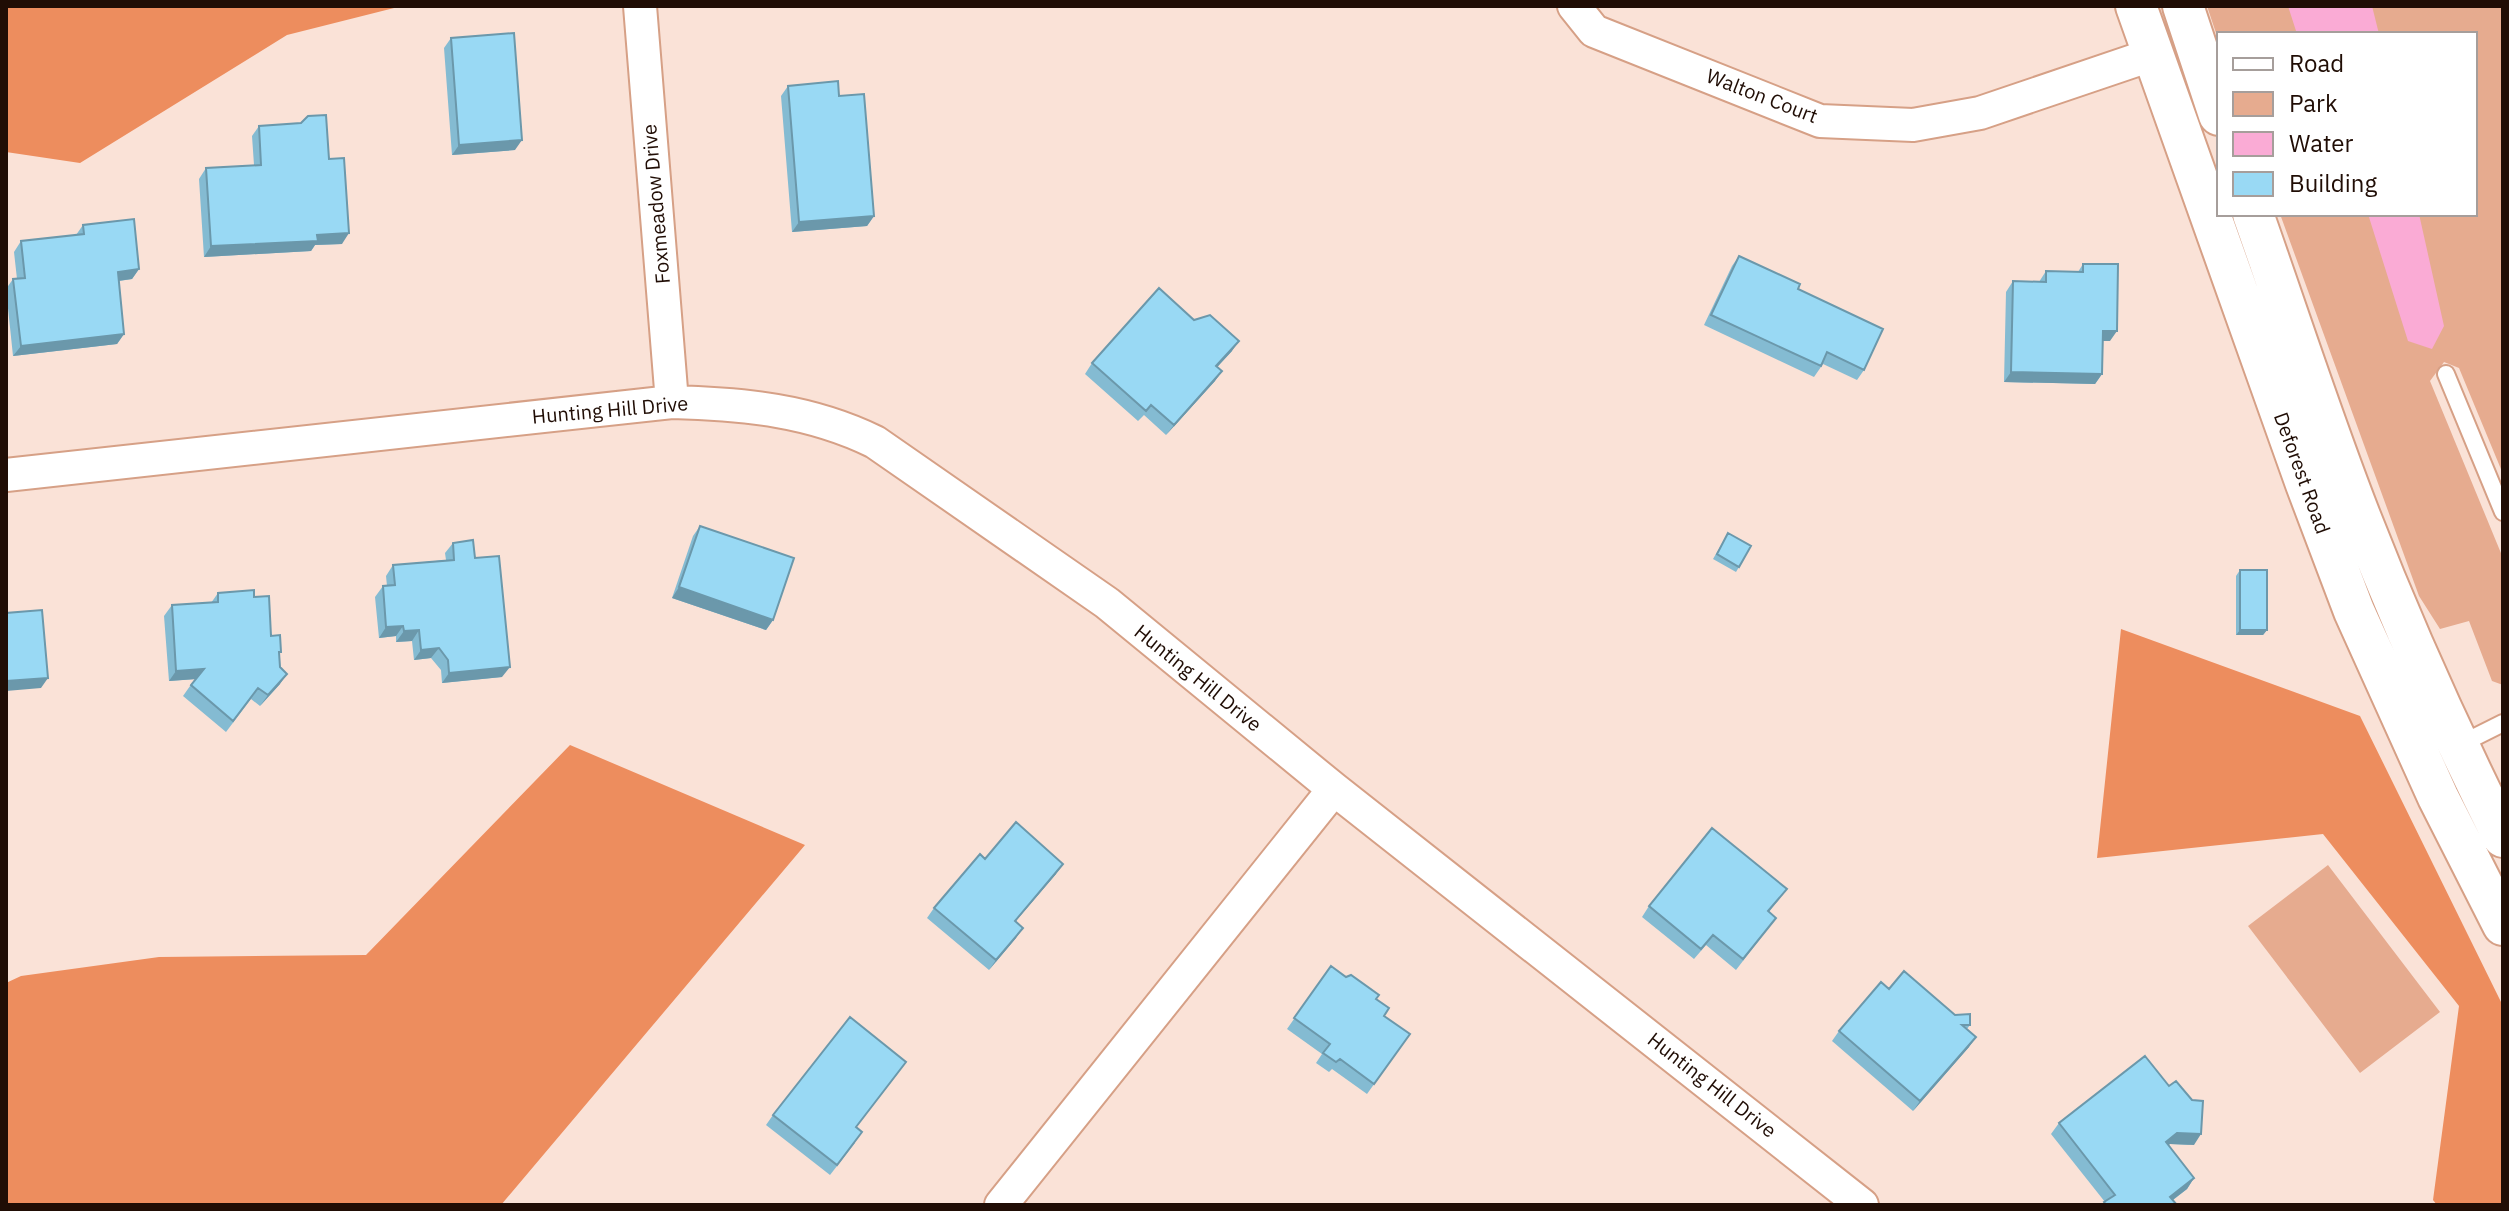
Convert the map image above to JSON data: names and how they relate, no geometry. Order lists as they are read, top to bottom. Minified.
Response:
{"streets":{"street":["Walton Court","Foxmeadow Drive","Hunting Hill Drive","Deforest Road"]},"crossings":[["Walton Court","Deforest Road"],["Foxmeadow Drive","Hunting Hill Drive"]],"legend":["Road","Park","Water","Building"]}
